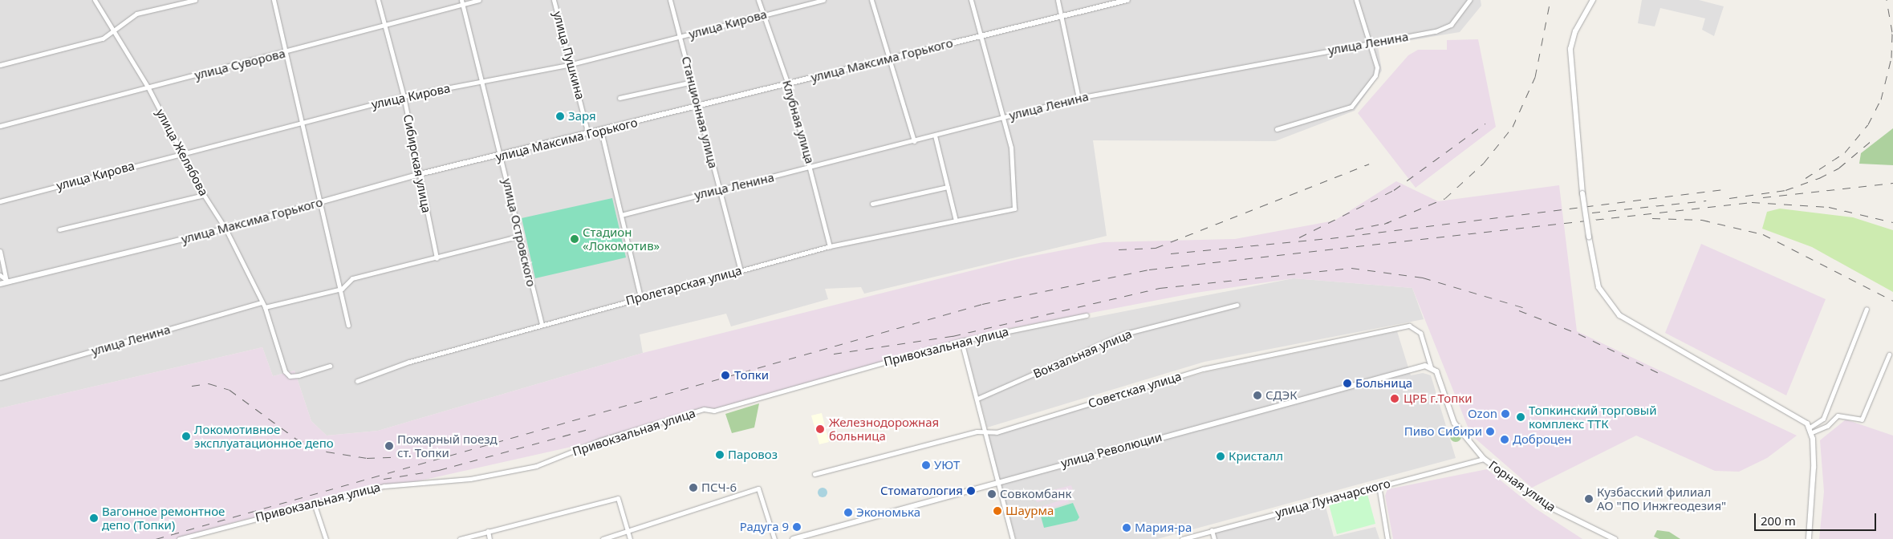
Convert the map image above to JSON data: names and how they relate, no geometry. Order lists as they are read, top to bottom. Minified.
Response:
{"streets":{"street":["улица Кирова","улица Ленина","улица Пушкина","улица Максима Горького","улица Суворова","Станционная улица","Клубная улица","улица Желябова","Сибирская улица","улица Островского","Пролетарская улица","Привокзальная улица","Вокзальная улица","Советская улица","улица Революции","Горная улица","улица Луначарского"]},"crossings":[["улица Кирова","улица Пушкина"],["улица Кирова","Станционная улица"],["улица Кирова","Клубная улица"],["улица Кирова","улица Желябова"],["улица Кирова","Сибирская улица"],["улица Кирова","улица Островского"],["улица Ленина","Станционная улица"],["улица Ленина","Клубная улица"],["улица Ленина","улица Желябова"],["улица Ленина","Пролетарская улица"],["улица Пушкина","улица Максима Горького"],["улица Максима Горького","Станционная улица"],["улица Максима Горького","Клубная улица"],["улица Максима Горького","улица Желябова"],["улица Максима Горького","Сибирская улица"],["улица Максима Горького","улица Островского"],["улица Суворова","улица Желябова"],["улица Суворова","Сибирская улица"],["улица Суворова","улица Островского"],["Станционная улица","Пролетарская улица"],["Клубная улица","Пролетарская улица"],["улица Островского","Пролетарская улица"],["Советская улица","улица Революции"],["Советская улица","Горная улица"],["улица Революции","Горная улица"],["Горная улица","улица Луначарского"]],"places":["Заря","Стадион «Локомотив»","Топки","Больница","СДЭК","ЦРБ г.Топки","Ozon","Топкинский торговый комплекс ТТК","Железнодорожная больница","Пиво Сибири","Локомотивное эксплуатационное депо","Доброцен","Пожарный поезд ст. Топки","Паровоз","Кристалл","УЮТ","ПСЧ-6","Стоматология","Совкомбанк","Кузбасский филиал АО \"ПО Инжгеодезия\"","Шаурма","Экономька","Вагонное ремонтное депо (Топки)","Радуга 9","Мария-ра"],"scale_bar":"200 m"}
